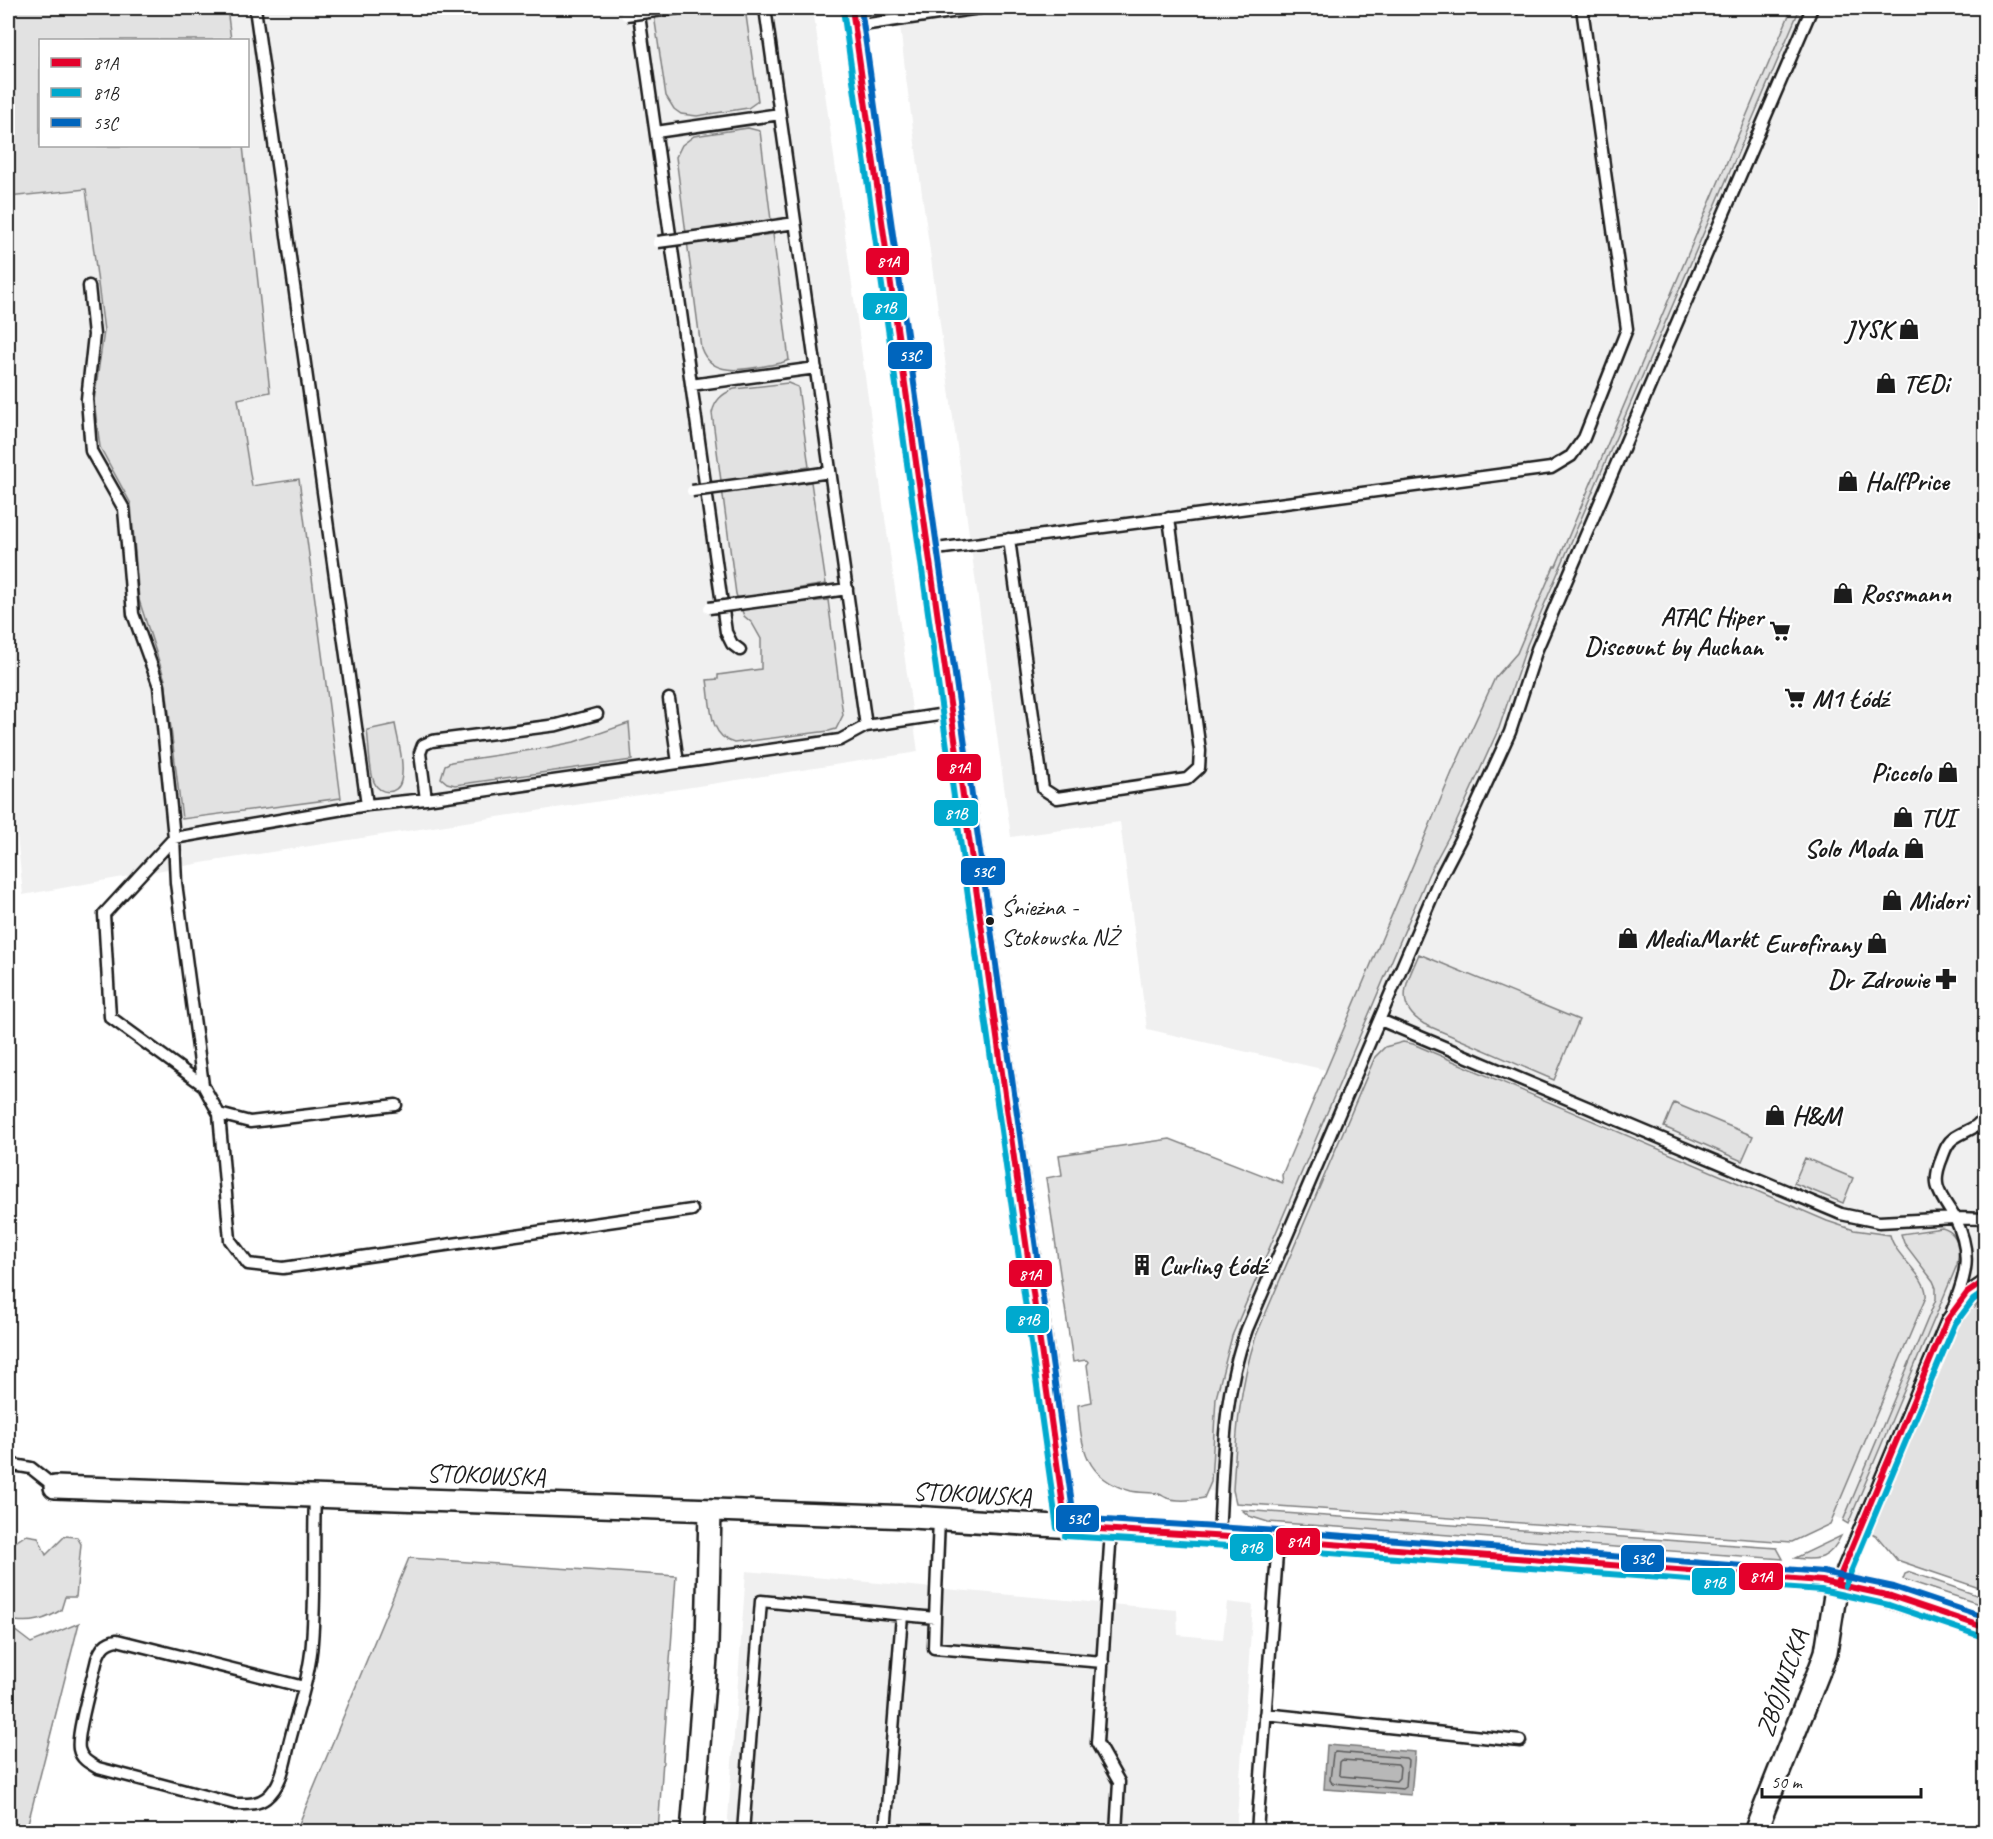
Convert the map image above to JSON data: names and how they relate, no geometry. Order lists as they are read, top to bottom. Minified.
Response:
{"streets":{"street":["STOKOWSKA","ZBÓJNICKA"]},"crossings":[["STOKOWSKA","ZBÓJNICKA"]],"places":{"shop":["JYSK","TEDi","HalfPrice","Rossmann","Piccolo","TUI","Solo Moda","Midori","MediaMarkt","Eurofirany","H&M"],"supermarket":["ATAC Hiper Discount by Auchan","M1 Łódź"],"other":["Śnieżna - Stokowska NŻ"],"pharmacy":["Dr Zdrowie"],"building":["Curling Łódź"]},"lines":["transit line 81A","transit line 53C","transit line 81B"],"legend":["81A","81B","53C"],"scale_bar":"50 m"}
